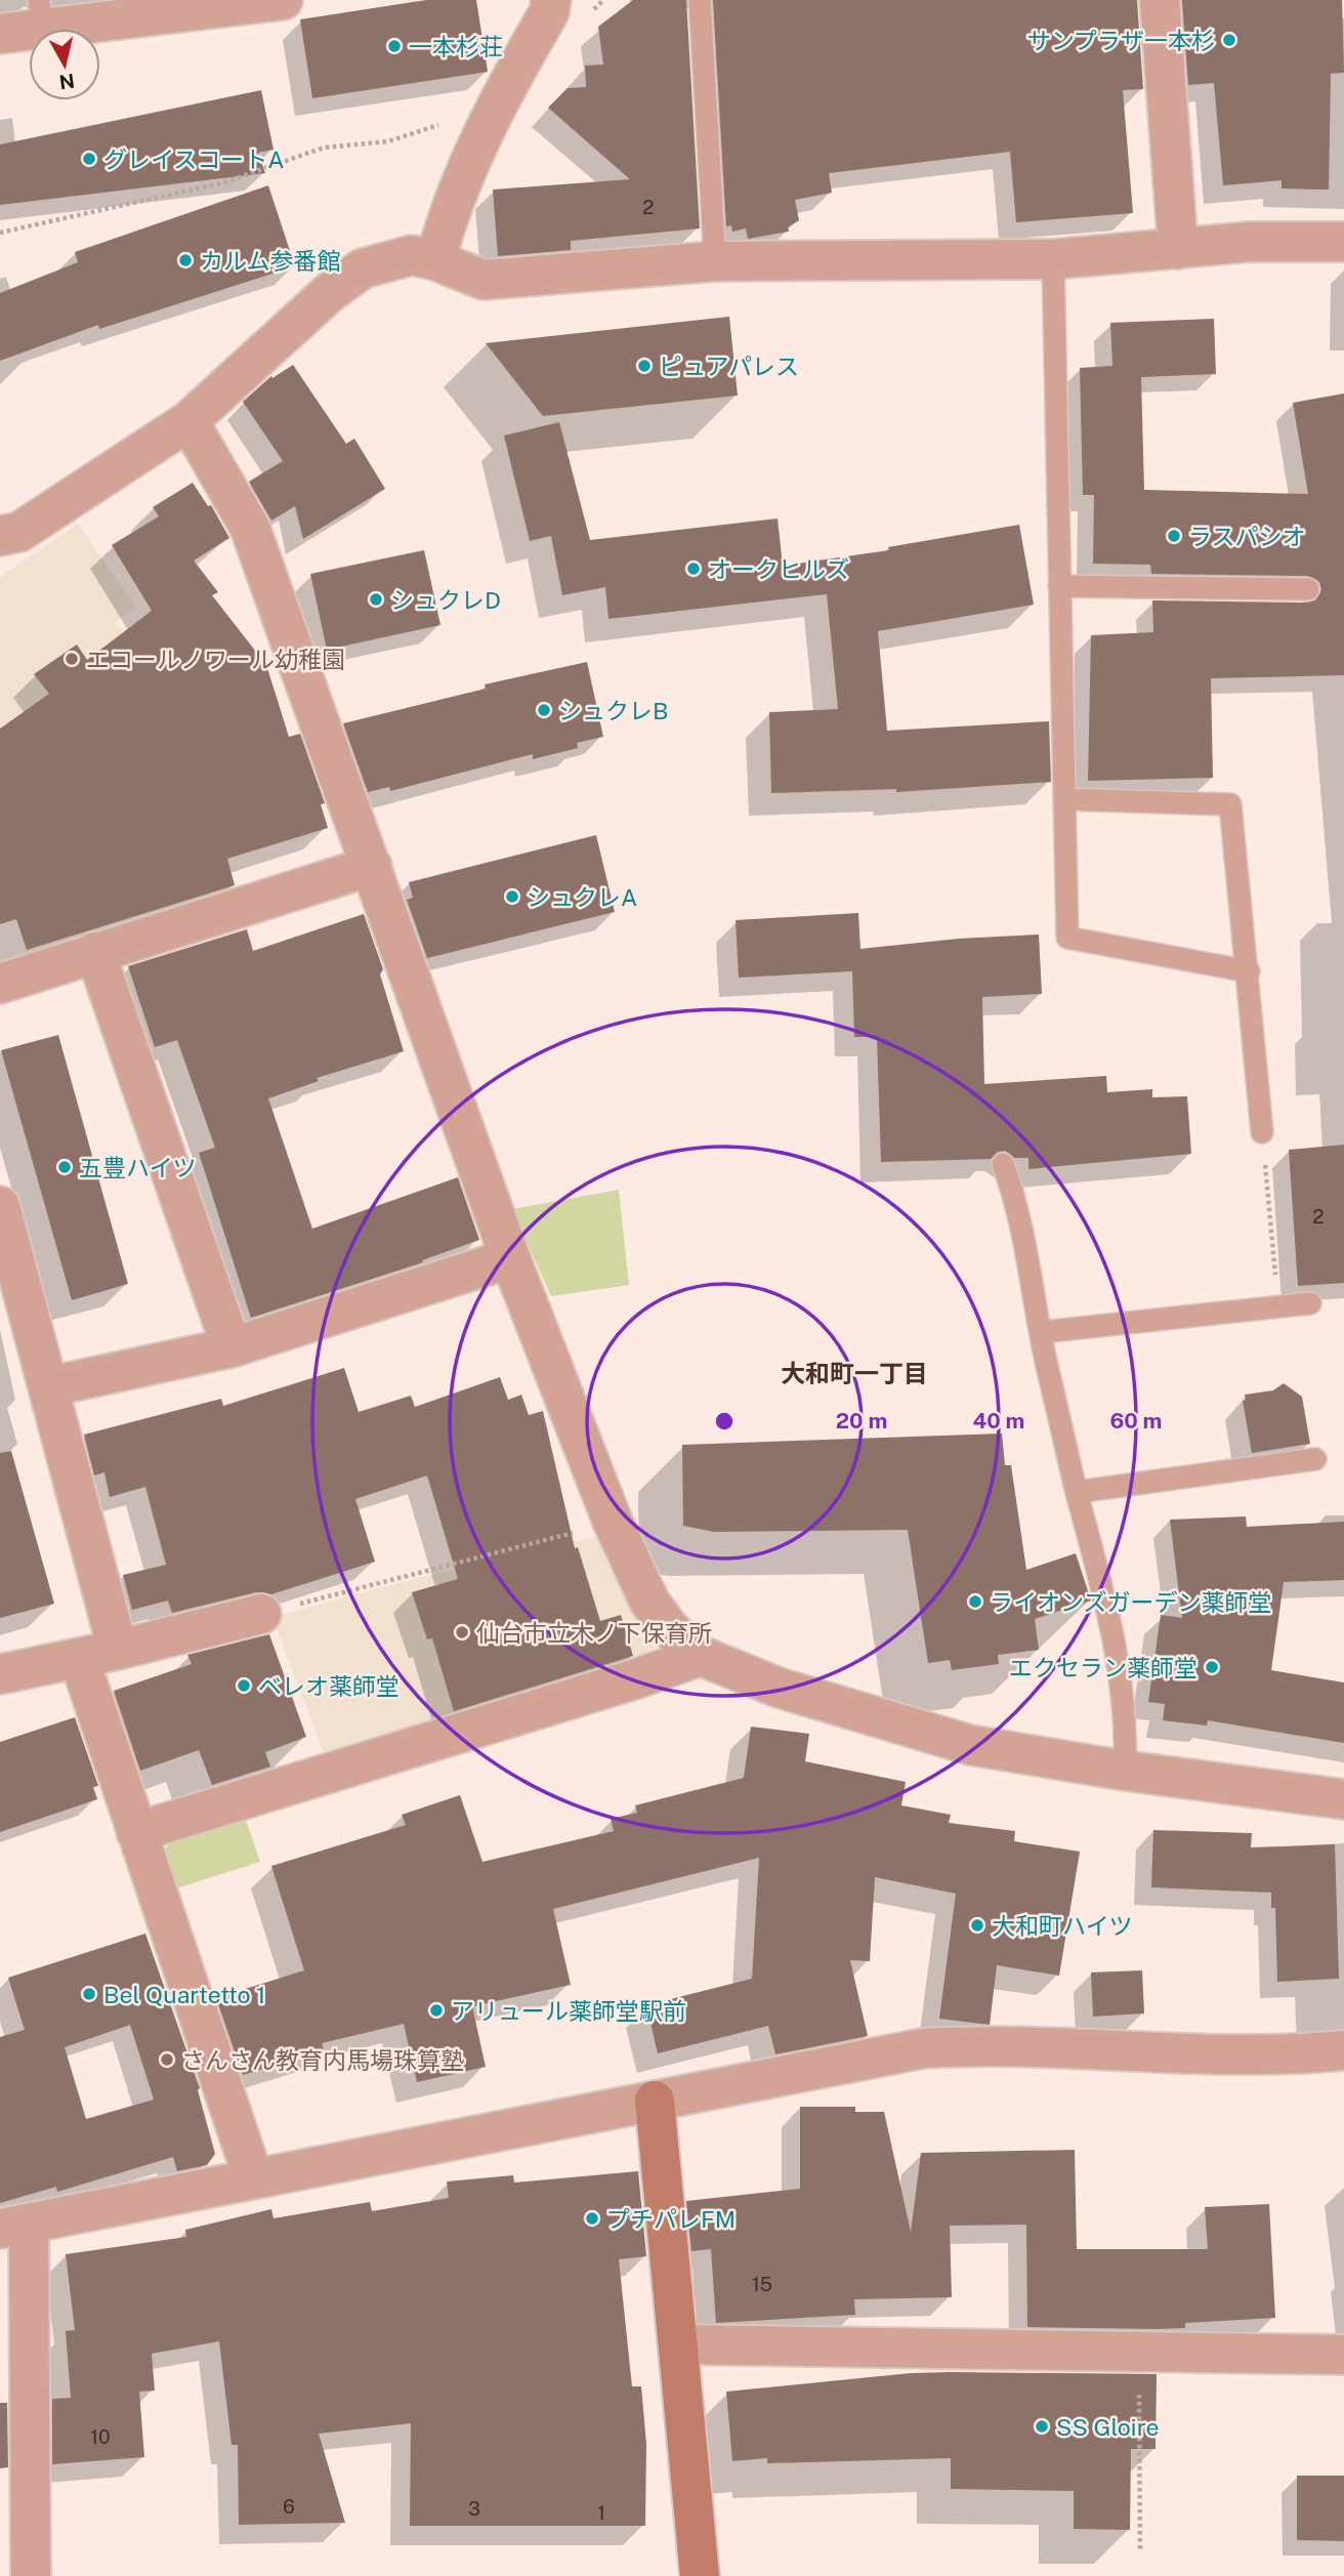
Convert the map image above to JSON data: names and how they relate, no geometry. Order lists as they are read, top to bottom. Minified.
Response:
{"districts":["大和町一丁目"],"places":["サンプラザ一本杉","一本杉荘","グレイスコートA","カルム参番館","ピュアパレス","ラスパシオ","オークヒルズ","シュクレD","エコールノワール幼稚園","シュクレB","シュクレA","五豊ハイツ","ライオンズガーデン薬師堂","仙台市立木ノ下保育所","エクセラン薬師堂","ベレオ薬師堂","大和町ハイツ","Bel Quartetto 1","アリュール薬師堂駅前","さんさん教育内馬場珠算塾","プチパレFM","SS Gloire"],"house_numbers":["2","2","15","10","6","3","1"],"north":"bottom","rings":["20 m","40 m","60 m"]}
